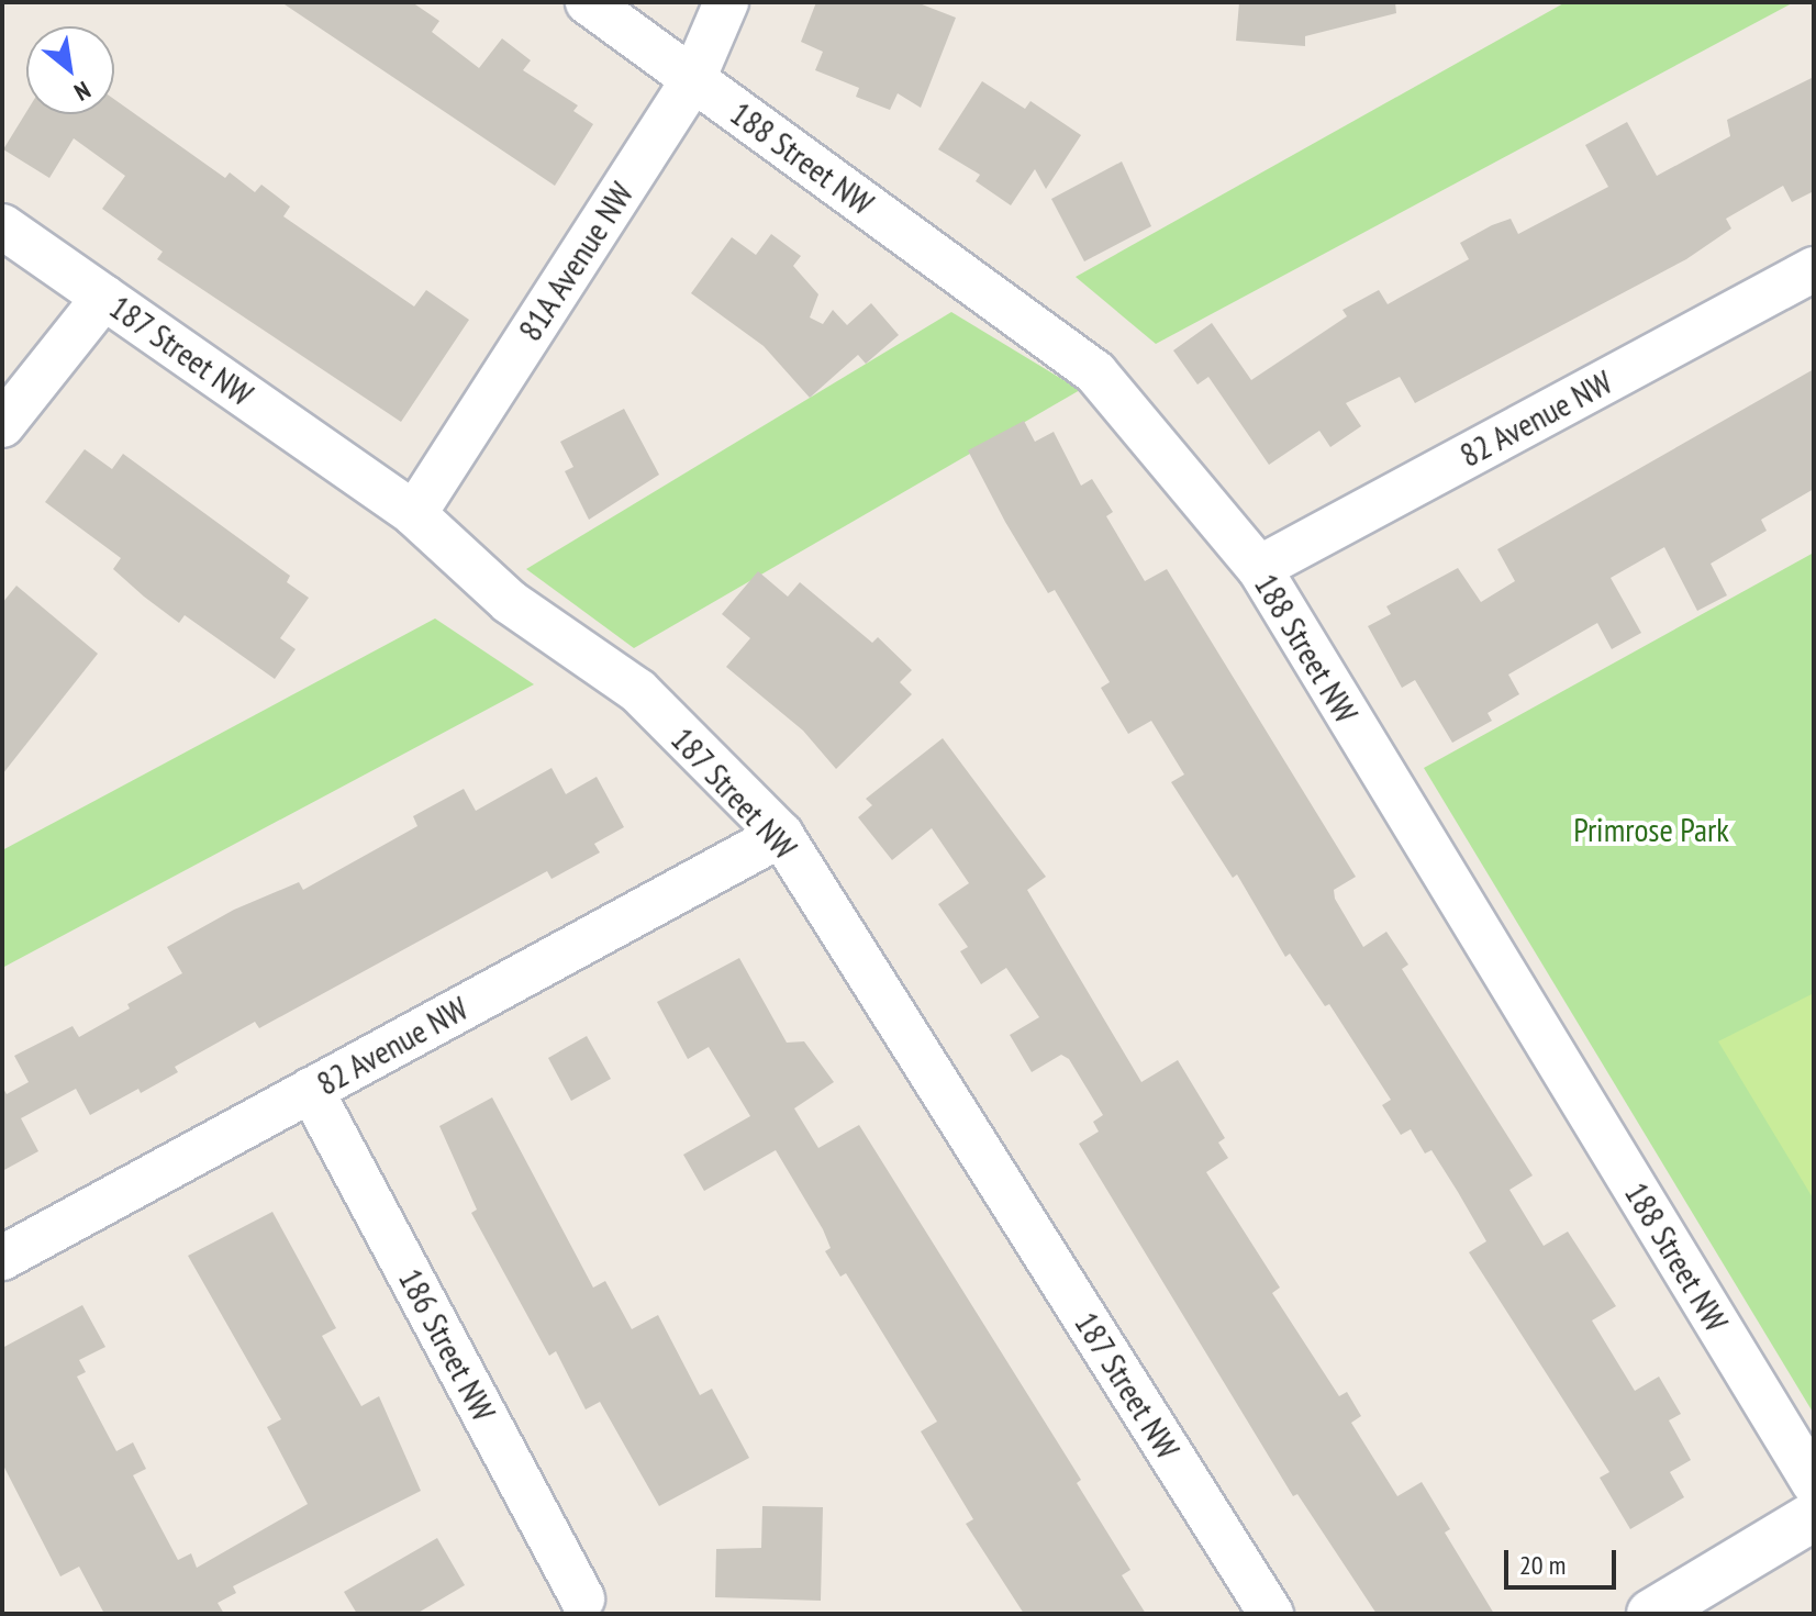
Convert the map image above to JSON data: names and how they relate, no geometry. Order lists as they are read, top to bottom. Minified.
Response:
{"streets":{"street":["188 Street NW","81A Avenue NW","187 Street NW","82 Avenue NW","186 Street NW"]},"crossings":[["188 Street NW","81A Avenue NW"],["188 Street NW","82 Avenue NW"],["81A Avenue NW","187 Street NW"],["187 Street NW","82 Avenue NW"],["82 Avenue NW","186 Street NW"]],"parks":["Primrose Park"],"scale_bar":"20 m","north":"bottom right"}
